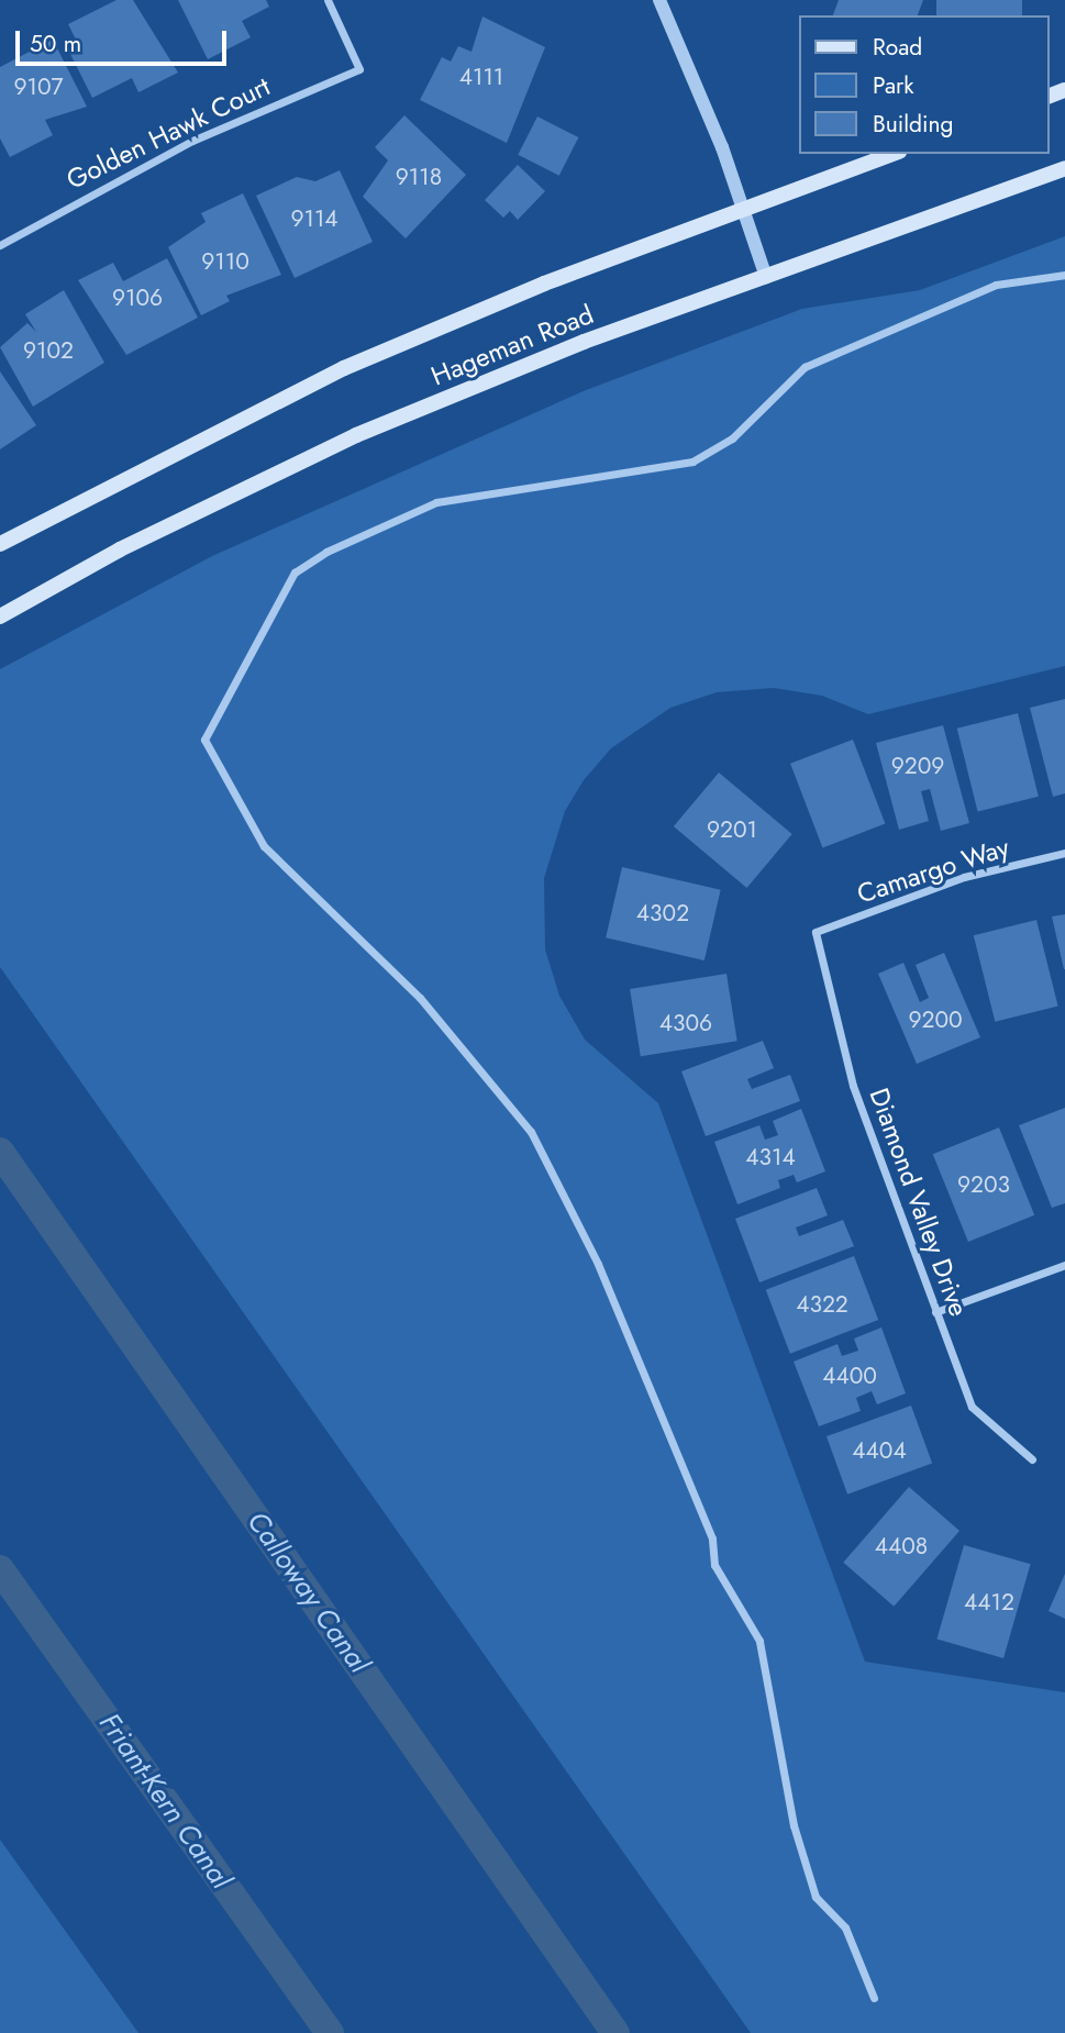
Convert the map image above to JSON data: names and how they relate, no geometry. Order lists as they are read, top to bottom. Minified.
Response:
{"streets":{"main road":["Hageman Road"],"street":["Golden Hawk Court","Camargo Way","Diamond Valley Drive"]},"crossings":[["Camargo Way","Diamond Valley Drive"]],"water":["Calloway Canal","Friant-Kern Canal"],"house_numbers":["4111","9107","9118","9114","9110","9106","9102","9209","9201","4302","9200","4306","4314","9203","4322","4400","4404","4408","4412"],"legend":["Road","Park","Building"],"scale_bar":"50 m"}
